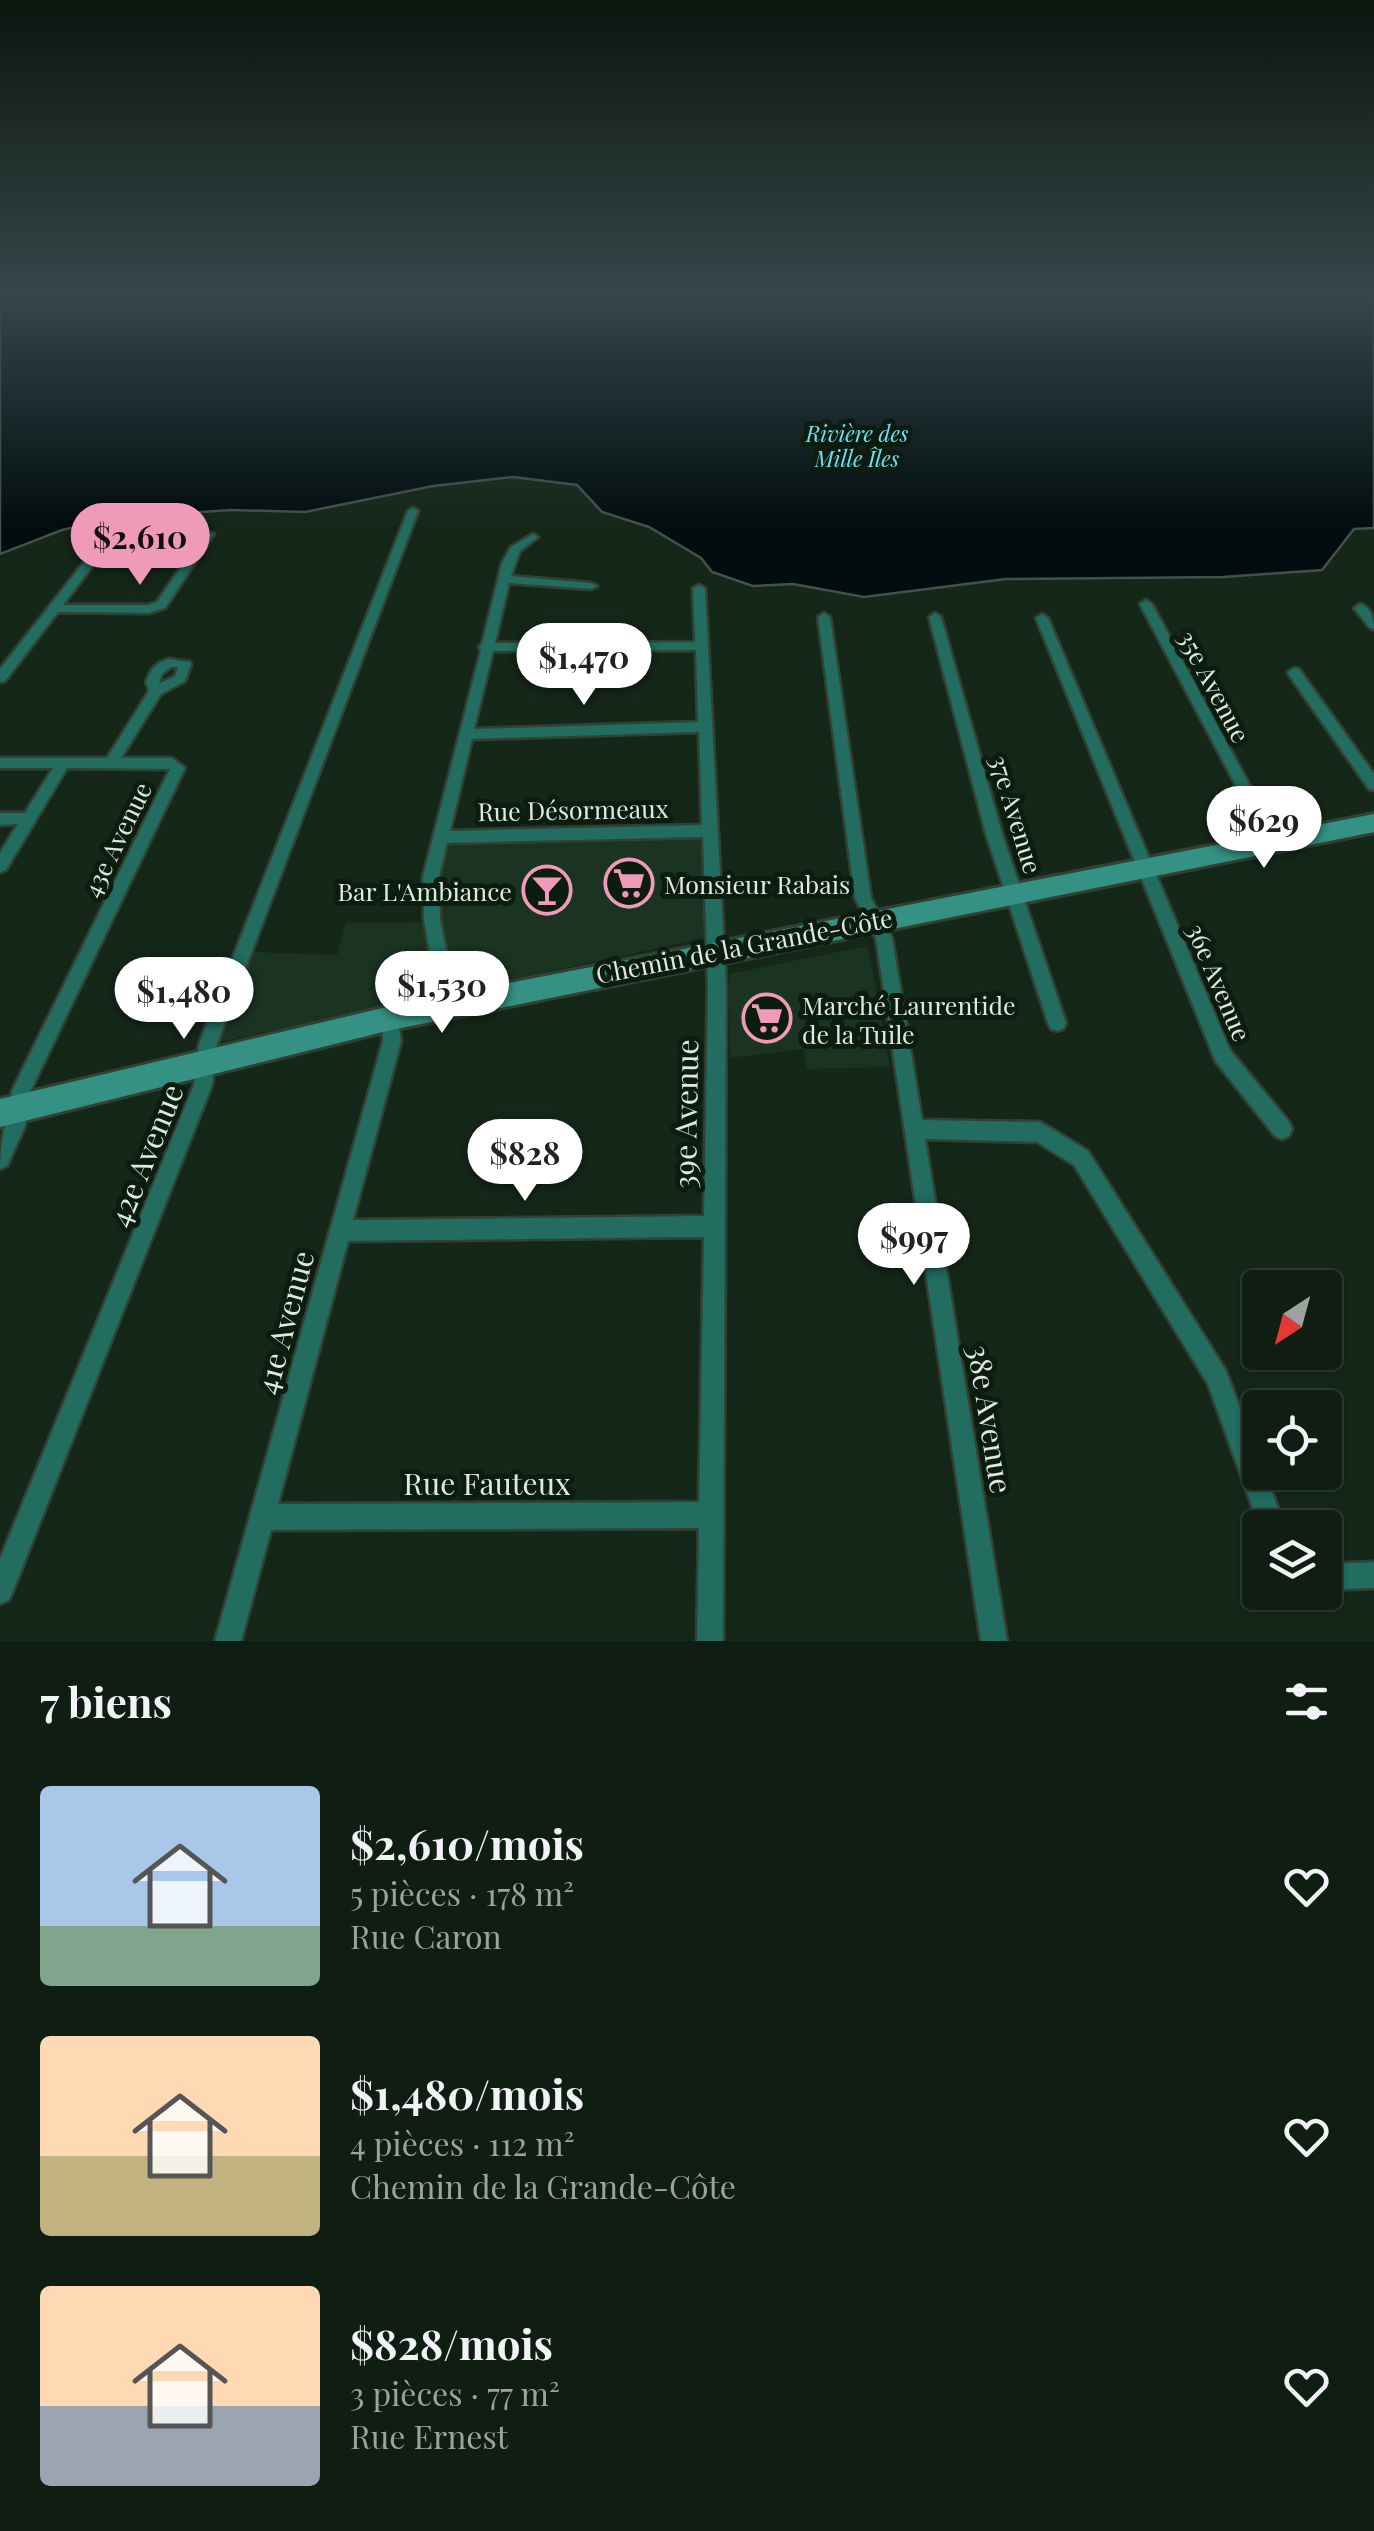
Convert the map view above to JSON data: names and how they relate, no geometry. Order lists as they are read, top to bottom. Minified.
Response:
{"streets":{"main road":["Chemin de la Grande-Côte"],"street":["35e Avenue","Rue Désormeaux","37e Avenue","43e Avenue","36e Avenue","39e Avenue","42e Avenue","41e Avenue","38e Avenue","Rue Fauteux"]},"crossings":[["35e Avenue","Chemin de la Grande-Côte"],["Rue Désormeaux","39e Avenue"],["37e Avenue","Chemin de la Grande-Côte"],["43e Avenue","Chemin de la Grande-Côte"],["Chemin de la Grande-Côte","36e Avenue"],["Chemin de la Grande-Côte","39e Avenue"],["Chemin de la Grande-Côte","42e Avenue"],["Chemin de la Grande-Côte","41e Avenue"],["Chemin de la Grande-Côte","38e Avenue"],["39e Avenue","Rue Fauteux"],["41e Avenue","Rue Fauteux"]],"water":["Rivière des Mille Îles"],"places":{"supermarket":["Monsieur Rabais","Marché Laurentide de la Tuile"],"bar":["Bar L'Ambiance"]},"north":"bottom left","page":{"price":["$2,610","$1,470","$629","$1,530","$1,480","$828","$997"],"heading":"7 biens","list":[{"name":"$2,610/mois","note":"5 pièces · 178 m² · Rue Caron"},{"name":"$1,480/mois","note":"4 pièces · 112 m² · Chemin de la Grande-Côte"},{"name":"$828/mois","note":"3 pièces · 77 m² · Rue Ernest"}]}}
